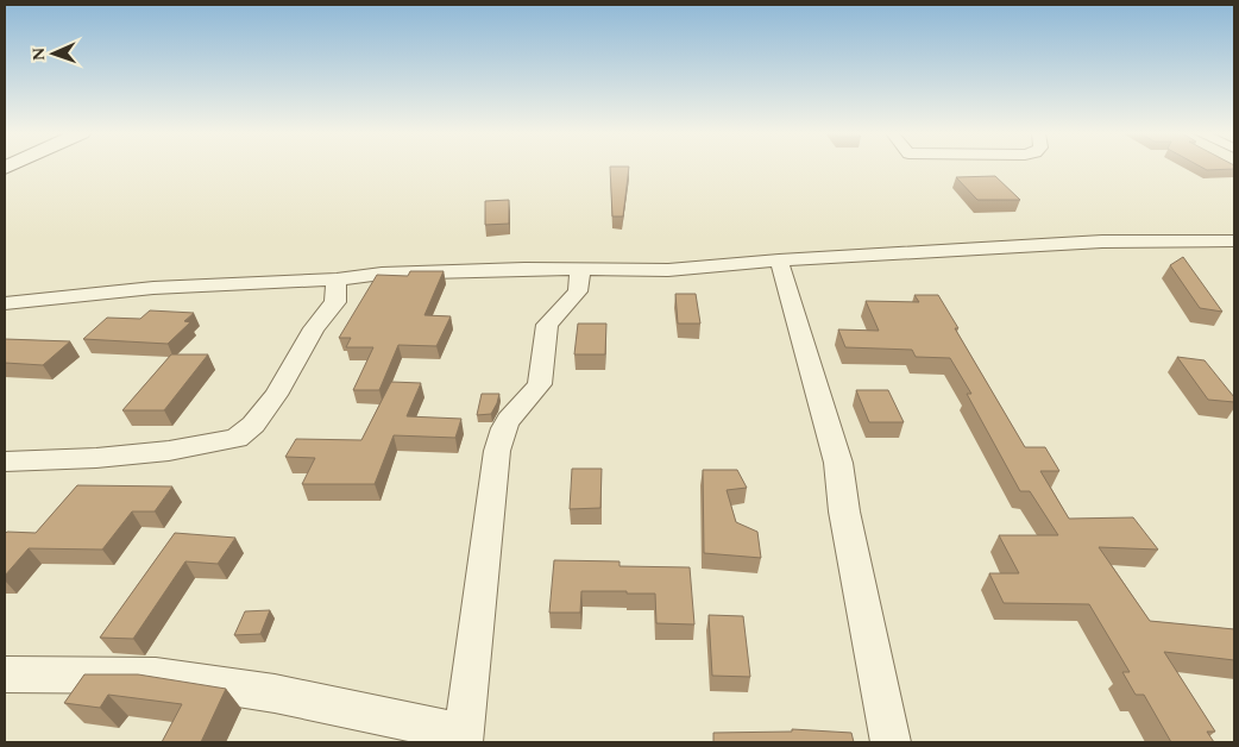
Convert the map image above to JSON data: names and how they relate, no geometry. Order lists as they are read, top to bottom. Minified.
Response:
{"north":"left"}
